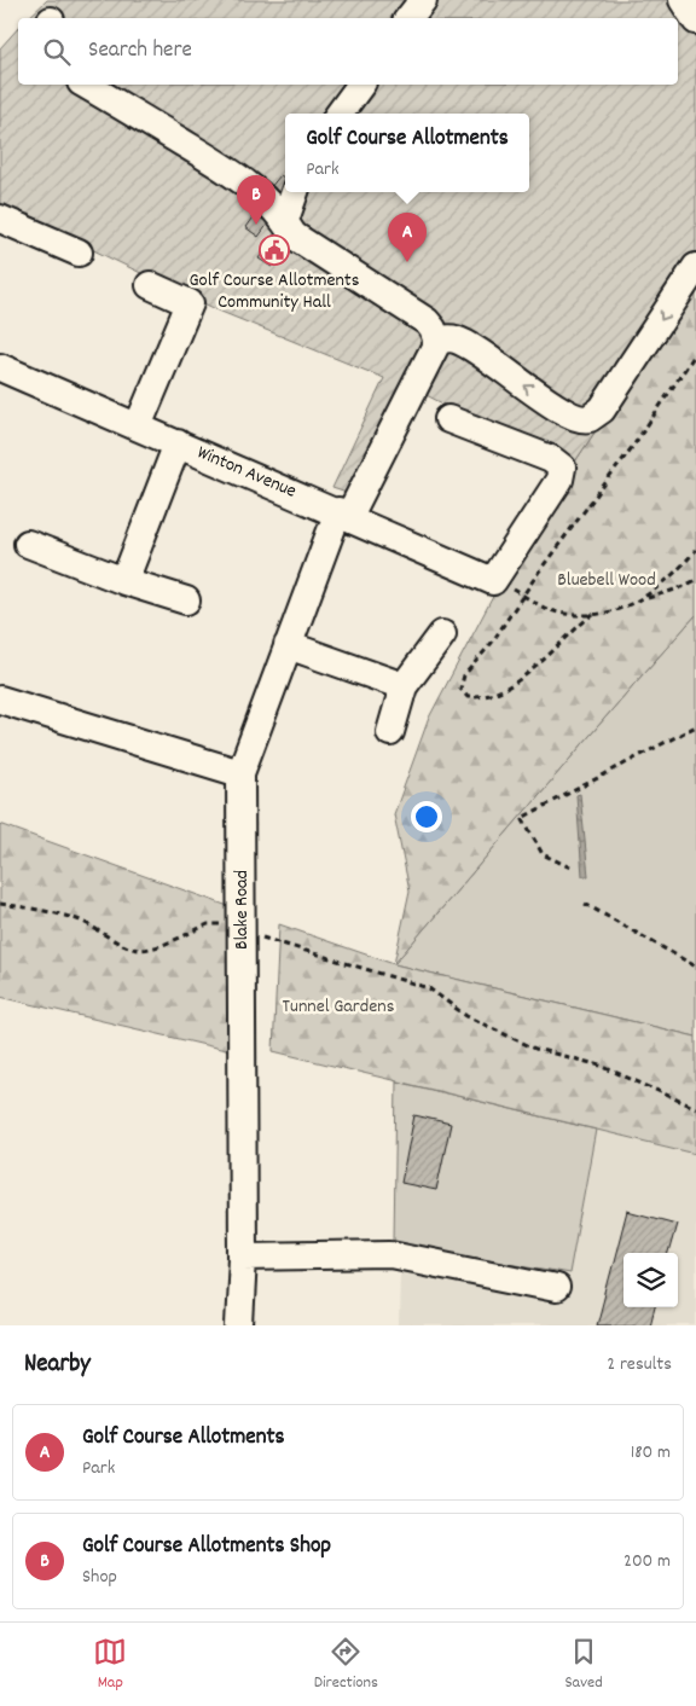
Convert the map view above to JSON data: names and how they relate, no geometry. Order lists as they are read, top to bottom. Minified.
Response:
{"streets":{"street":["Winton Avenue","Blake Road"]},"crossings":[["Winton Avenue","Blake Road"]],"parks":["Bluebell Wood","Tunnel Gardens"],"places":{"public building":["Golf Course Allotments Community Hall"]},"page":{"search":"Search here","popup":["Golf Course Allotments","Park"],"pins":["B","A"],"heading":["Nearby","2 results"],"list":[{"mark":"A","name":"Golf Course Allotments","note":"Park","value":"180 m"},{"mark":"B","name":"Golf Course Allotments Shop","note":"Shop","value":"200 m"}],"nav":["Map","Directions","Saved"]}}
